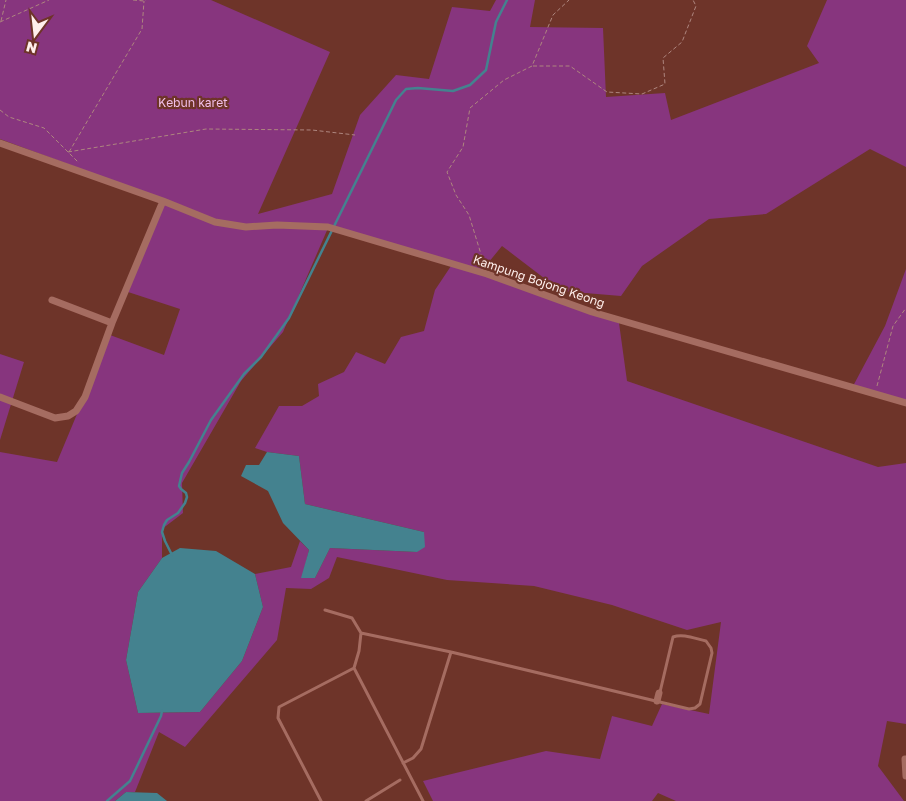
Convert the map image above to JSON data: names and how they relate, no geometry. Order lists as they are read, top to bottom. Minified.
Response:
{"streets":{"street":["Kampung Bojong Keong"]},"parks":["Kebun karet"],"north":"bottom"}
